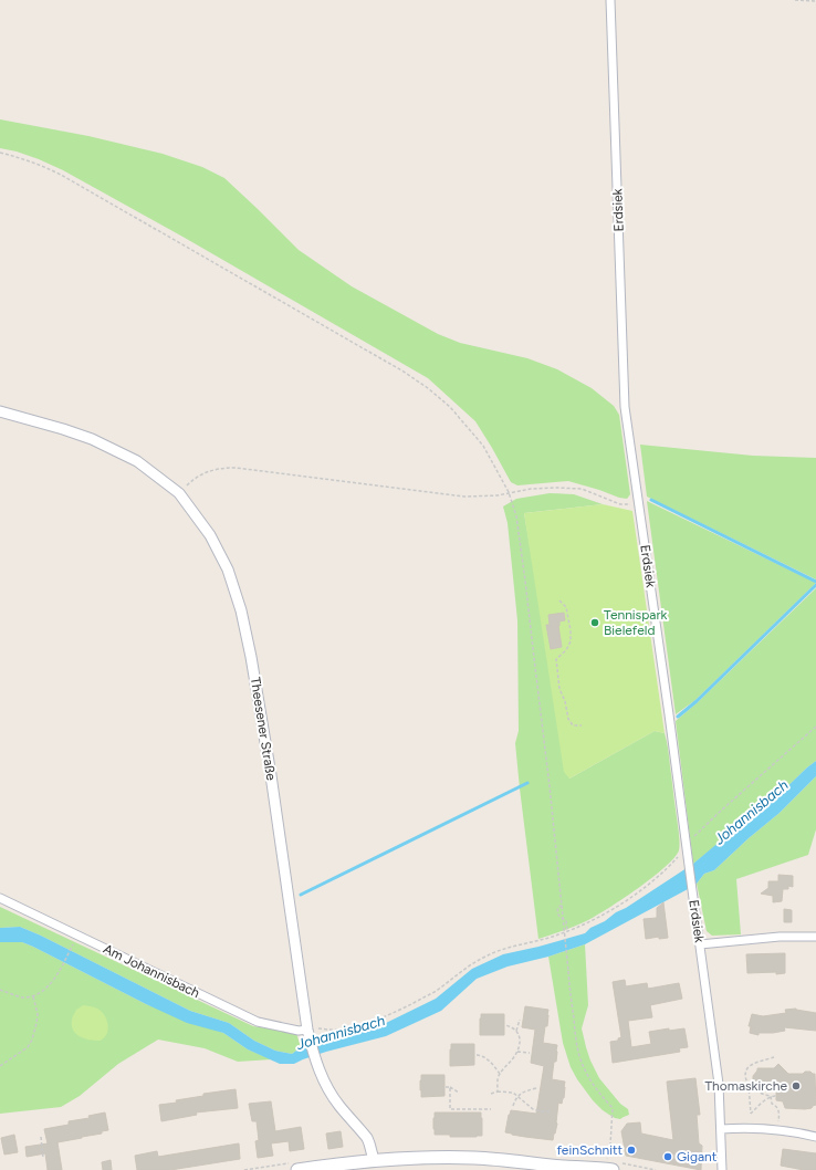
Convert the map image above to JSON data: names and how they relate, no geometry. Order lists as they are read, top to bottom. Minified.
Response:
{"streets":{"street":["Erdsiek","Theesener Straße","Am Johannisbach"]},"crossings":[["Theesener Straße","Am Johannisbach"]],"water":["Johannisbach"],"places":["Tennispark Bielefeld","Thomaskirche","feinSchnitt","Gigant"]}
